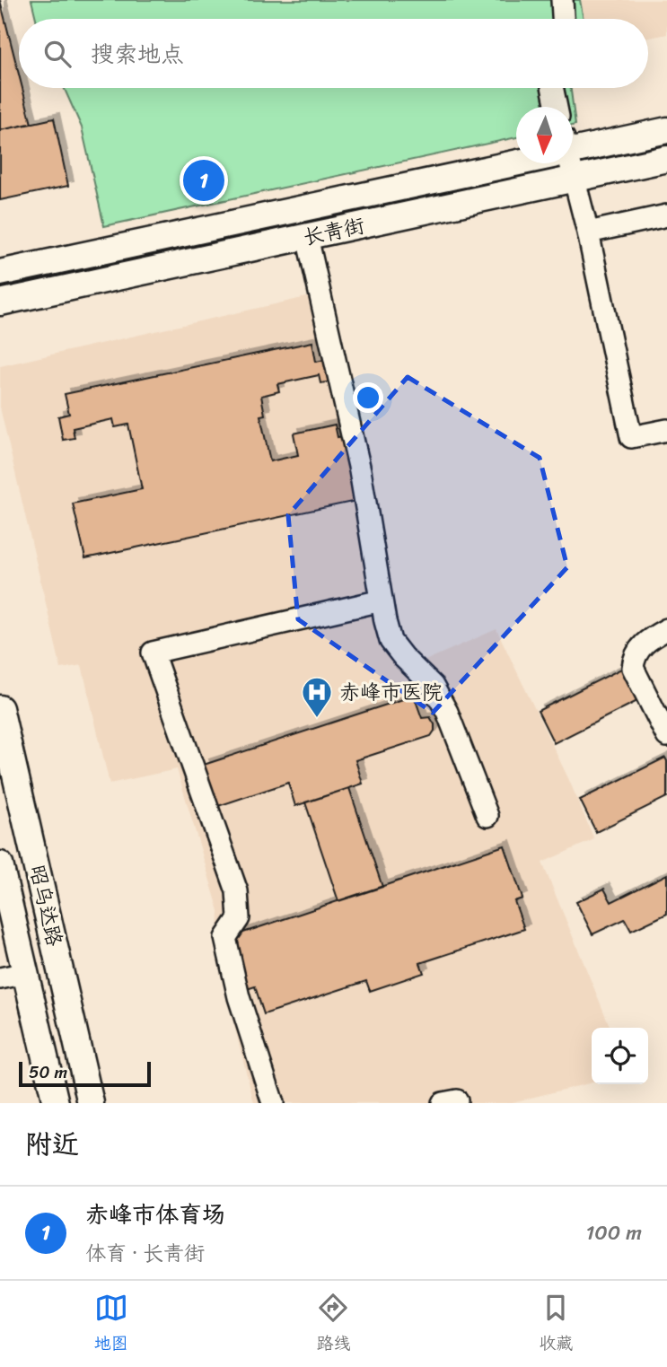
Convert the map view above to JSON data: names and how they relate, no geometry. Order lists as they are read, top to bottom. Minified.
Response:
{"streets":{"main road":["长青街","昭乌达路"]},"places":{"hospital":["赤峰市医院"]},"scale_bar":"50 m","north":"bottom","page":{"search":"搜索地点","pins":"1","scale":"50 m","heading":"附近","list":[{"mark":"1","name":"赤峰市体育场","note":"体育 · 长青街","value":"100 m"}],"nav":["地图","路线","收藏"]}}
